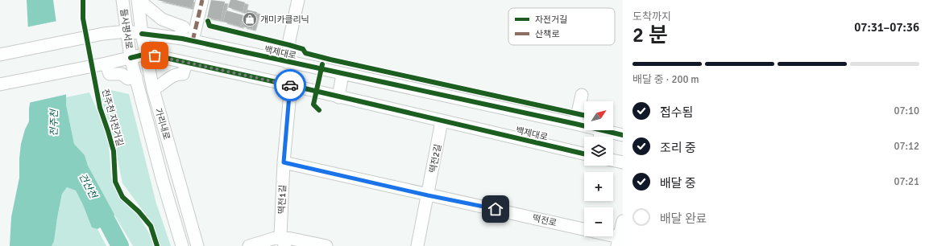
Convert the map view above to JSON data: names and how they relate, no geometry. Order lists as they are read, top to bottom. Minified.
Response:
{"streets":{"street":["들사평서로","백제대로","가리내로","떡전2길","떡전1길","떡전로"],"cycle path":["전주천 자전거길"]},"crossings":[["들사평서로","백제대로"],["들사평서로","가리내로"],["백제대로","가리내로"],["백제대로","떡전2길"],["백제대로","떡전1길"],["떡전2길","떡전로"]],"water":["전주천","건산천"],"places":{"shop":["개미카클리닉"]},"legend":["자전거길","산책로"],"north":"top right","page":{"heading":["2 분","도착까지","07:31–07:36"],"bar":"배달 중 · 200 m","list":[["접수됨","07:10"],["조리 중","07:12"],["배달 중","07:21"],"배달 완료"],"map_buttons":["+","−"]}}
